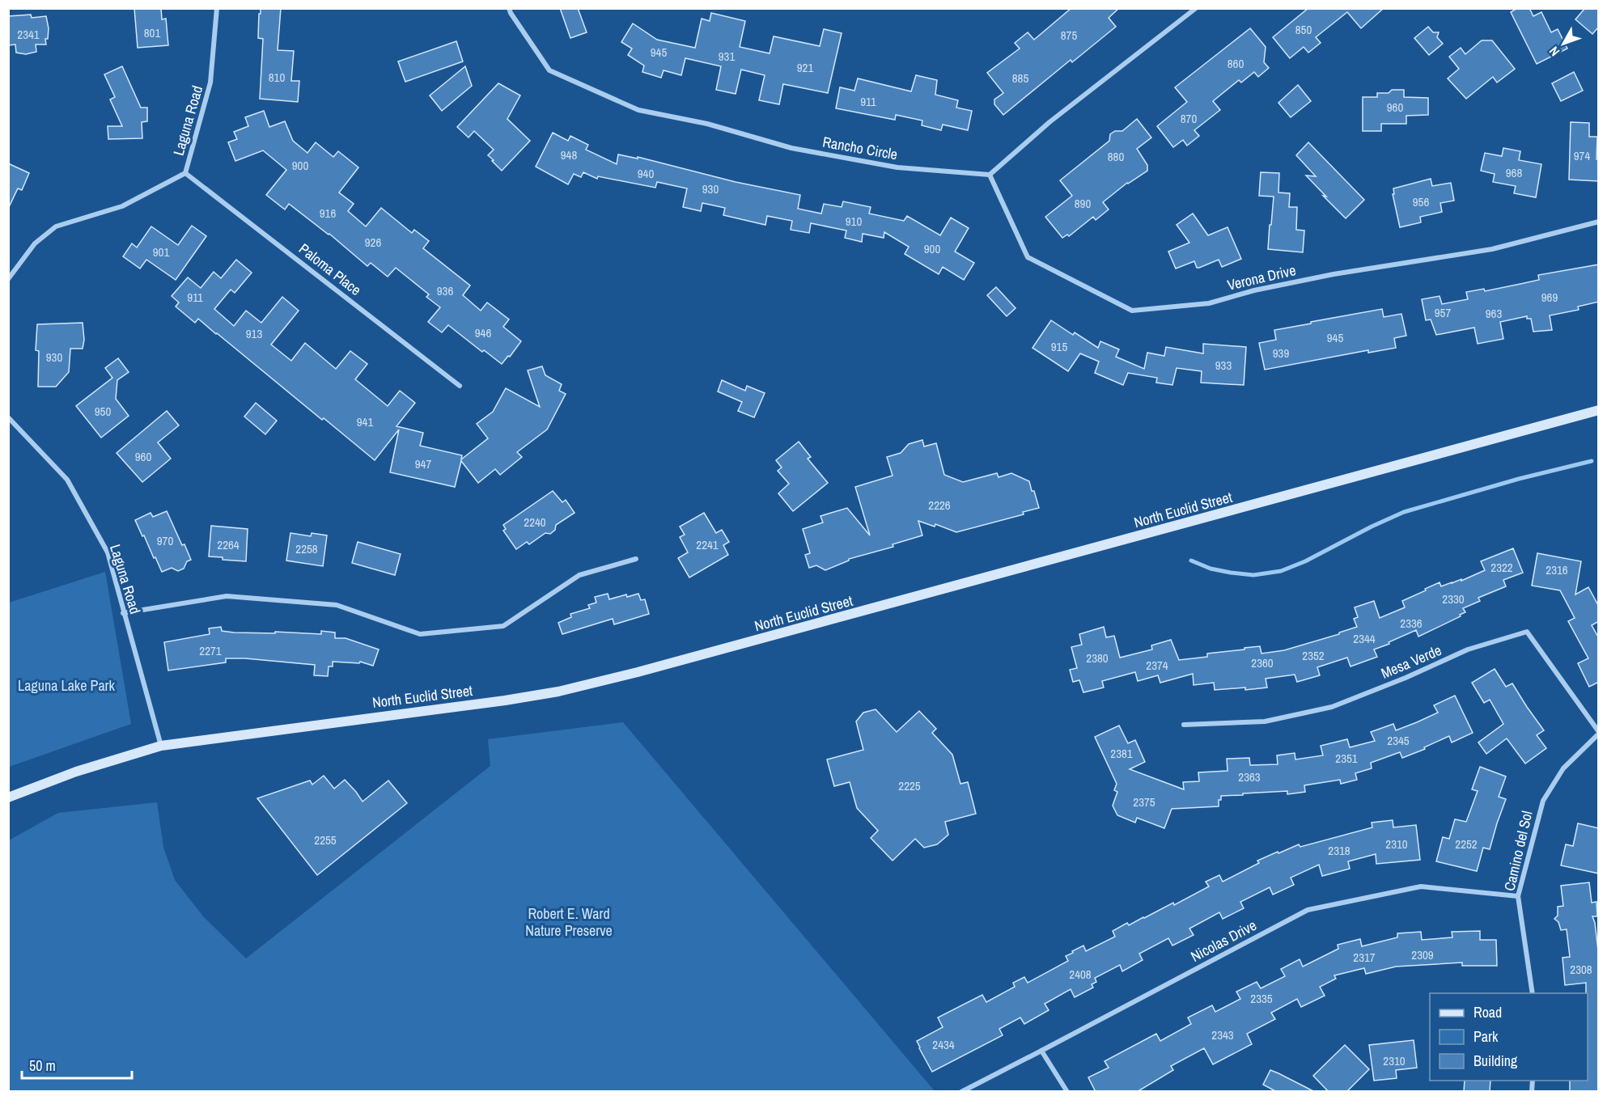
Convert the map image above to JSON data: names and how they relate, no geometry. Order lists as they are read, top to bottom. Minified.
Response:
{"streets":{"main road":["North Euclid Street"],"street":["Laguna Road","Rancho Circle","Paloma Place","Verona Drive","Mesa Verde","Camino del Sol","Nicolas Drive"]},"crossings":[["Laguna Road","Paloma Place"],["Laguna Road","North Euclid Street"],["Rancho Circle","Verona Drive"],["Mesa Verde","Camino del Sol"],["Camino del Sol","Nicolas Drive"]],"parks":["Laguna Lake Park","Robert E. Ward Nature Preserve"],"house_numbers":["850","801","2341","875","945","931","860","921","810","885","911","960","870","948","974","880","900","968","940","930","956","890","916","910","926","900","901","936","911","969","957","963","946","913","945","915","939","930","933","950","941","960","947","2226","2240","970","2264","2241","2258","2322","2316","2330","2336","2344","2271","2352","2380","2360","2374","2345","2381","2351","2363","2225","2375","2255","2310","2252","2318","2309","2317","2308","2408","2335","2343","2434","2310"],"legend":["Road","Park","Building"],"scale_bar":"50 m","north":"bottom left"}
